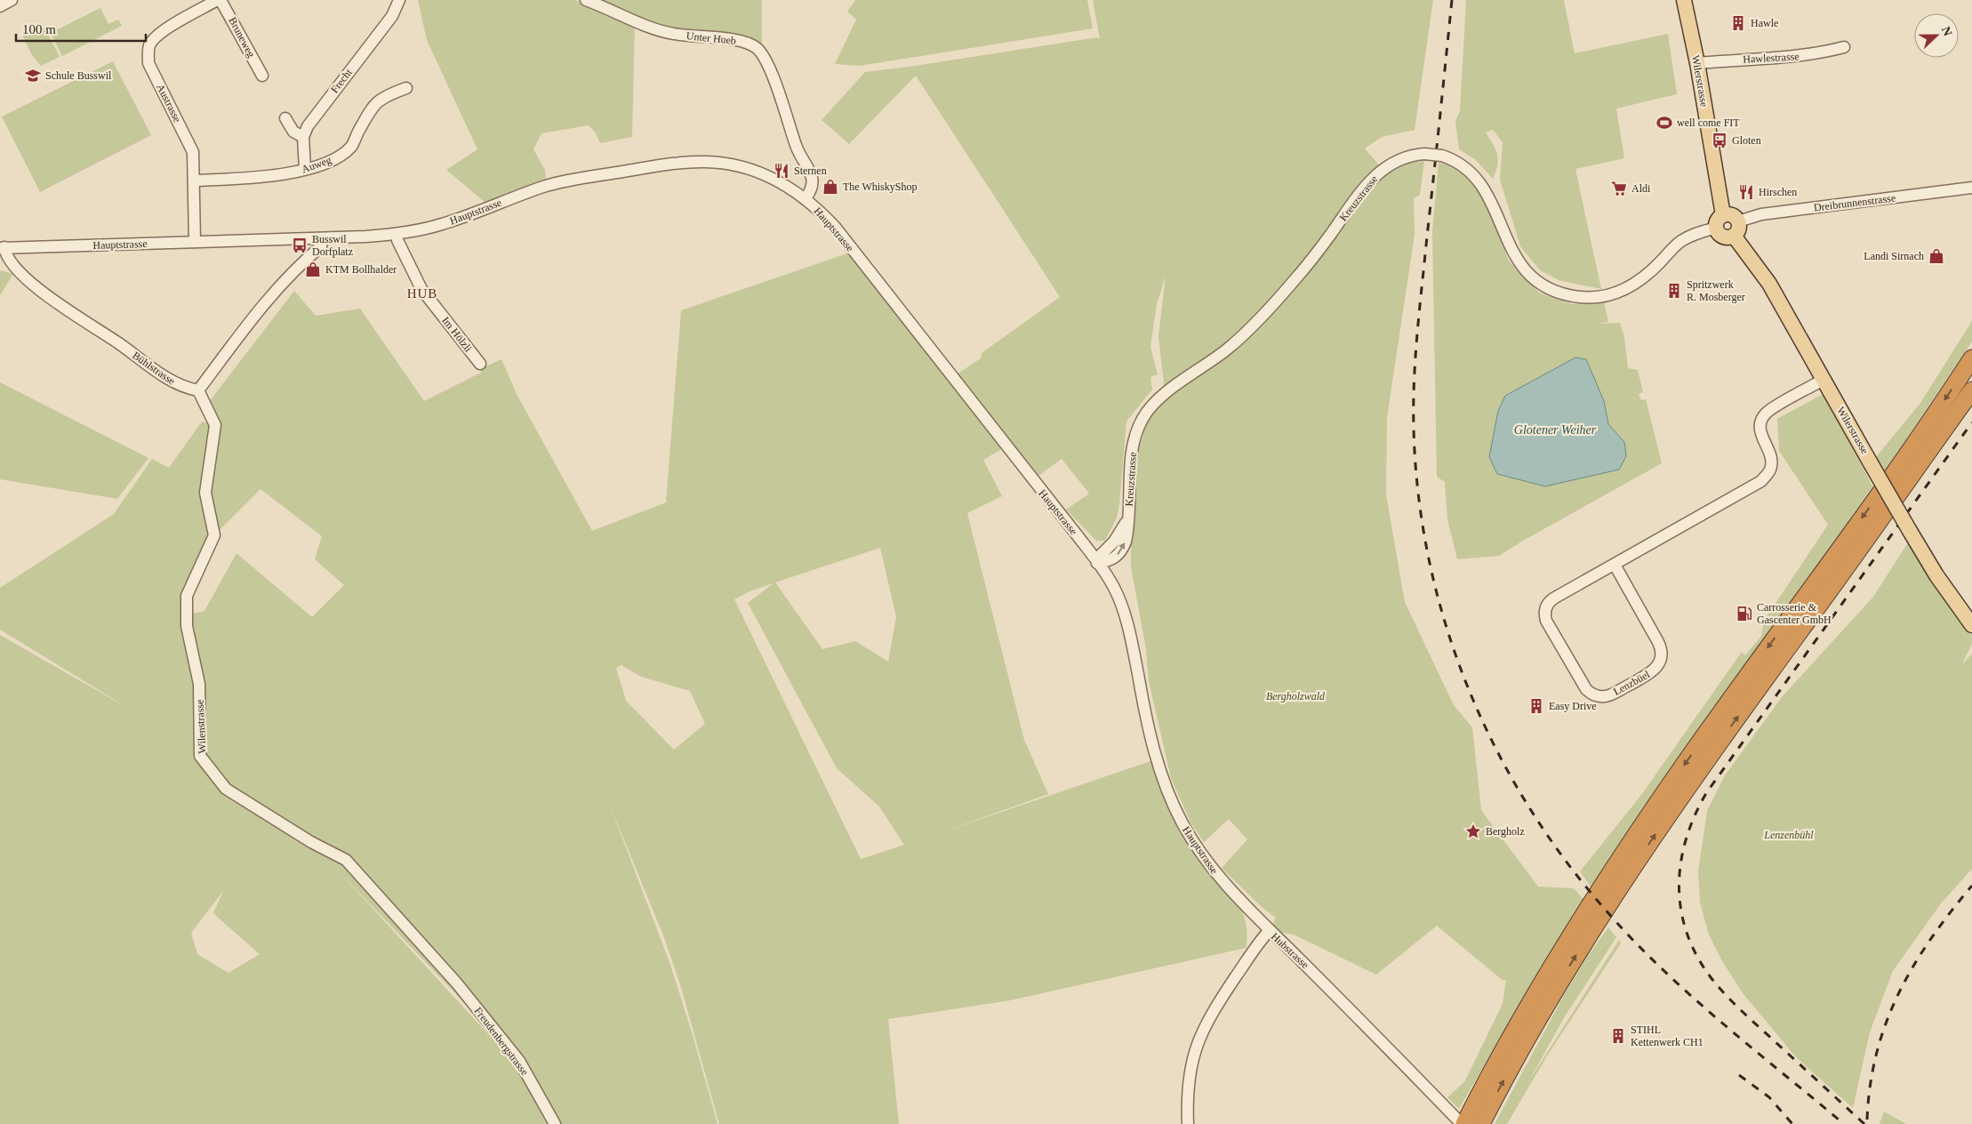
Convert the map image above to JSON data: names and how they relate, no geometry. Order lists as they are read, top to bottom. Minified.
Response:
{"streets":{"main road":["Wilerstrasse"],"street":["Bruneweg","Unter Hueb","Hawlestrasse","Frecht","Austrasse","Auweg","Kreuzstrasse","Dreibrunnenstrasse","Hauptstrasse","Im Hölzli","Bühlstrasse","Lenzbüel","Wilenstrasse","Hubstrasse","Freudenbergstrasse"]},"crossings":[["Bruneweg","Austrasse"],["Unter Hueb","Hauptstrasse"],["Hawlestrasse","Wilerstrasse"],["Frecht","Auweg"],["Wilerstrasse","Kreuzstrasse"],["Wilerstrasse","Dreibrunnenstrasse"],["Wilerstrasse","Lenzbüel"],["Austrasse","Auweg"],["Austrasse","Hauptstrasse"],["Kreuzstrasse","Dreibrunnenstrasse"],["Kreuzstrasse","Hauptstrasse"],["Hauptstrasse","Im Hölzli"],["Hauptstrasse","Bühlstrasse"],["Hauptstrasse","Hubstrasse"],["Bühlstrasse","Wilenstrasse"],["Wilenstrasse","Freudenbergstrasse"]],"districts":["HUB"],"water":["Glotener Weiher"],"parks":["Bergholzwald","Lenzenbühl"],"places":{"building":["Hawle","Spritzwerk R. Mosberger","Easy Drive","STIHL Kettenwerk CH1"],"school or university":["Schule Busswil"],"sports":["well come FIT"],"bus stop":["Gloten","Busswil Dorfplatz"],"restaurant":["Sternen","Hirschen"],"shop":["The WhiskyShop","Landi Sirnach","KTM Bollhalder"],"supermarket":["Aldi"],"fuel station":["Carrosserie & Gascenter GmbH"],"place":["Bergholz"]},"scale_bar":"100 m","north":"right"}
